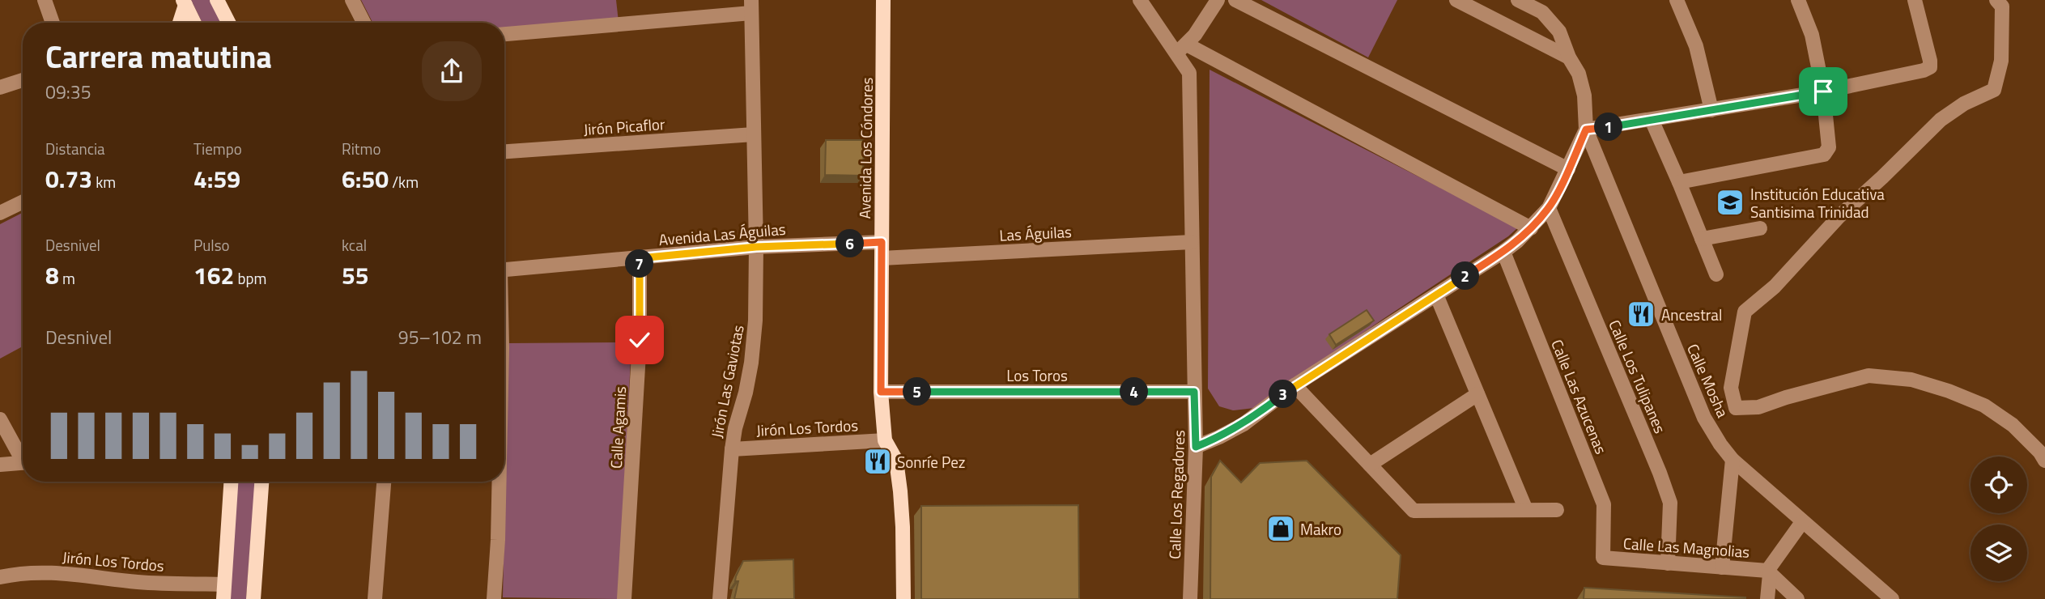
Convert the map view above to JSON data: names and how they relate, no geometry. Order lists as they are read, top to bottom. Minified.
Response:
{"streets":{"main road":["Avenida Los Cóndores"],"street":["Jirón Picaflor","Las Águilas","Avenida Las Águilas","Los Toros","Calle Los Tulipanes","Calle Mosha","Jirón Las Gaviotas","Calle Las Azucenas","Calle Agamis","Jirón Los Tordos","Calle Los Regadores","Calle Las Magnolias"]},"crossings":[["Jirón Picaflor","Jirón Las Gaviotas"],["Avenida Los Cóndores","Las Águilas"],["Avenida Los Cóndores","Avenida Las Águilas"],["Avenida Los Cóndores","Los Toros"],["Avenida Los Cóndores","Jirón Los Tordos"],["Las Águilas","Calle Los Regadores"],["Avenida Las Águilas","Jirón Las Gaviotas"],["Avenida Las Águilas","Calle Agamis"],["Los Toros","Calle Los Regadores"],["Calle Los Tulipanes","Calle Las Magnolias"],["Jirón Las Gaviotas","Jirón Los Tordos"],["Calle Las Azucenas","Calle Las Magnolias"]],"places":{"school or university":["Institución Educativa Santisima Trinidad"],"restaurant":["Ancestral","Sonríe Pez"],"shop":["Makro"]},"page":{"heading":["Carrera matutina","09:35"],"pins":["1","6","7","2","4","5","3"],"stats":[["Distancia","0.73 km"],["Tiempo","4:59"],["Ritmo","6:50 /km"],["Desnivel","8 m"],["Pulso","162 bpm"],["kcal","55"]],"chart":["Desnivel","95–102 m"]}}
